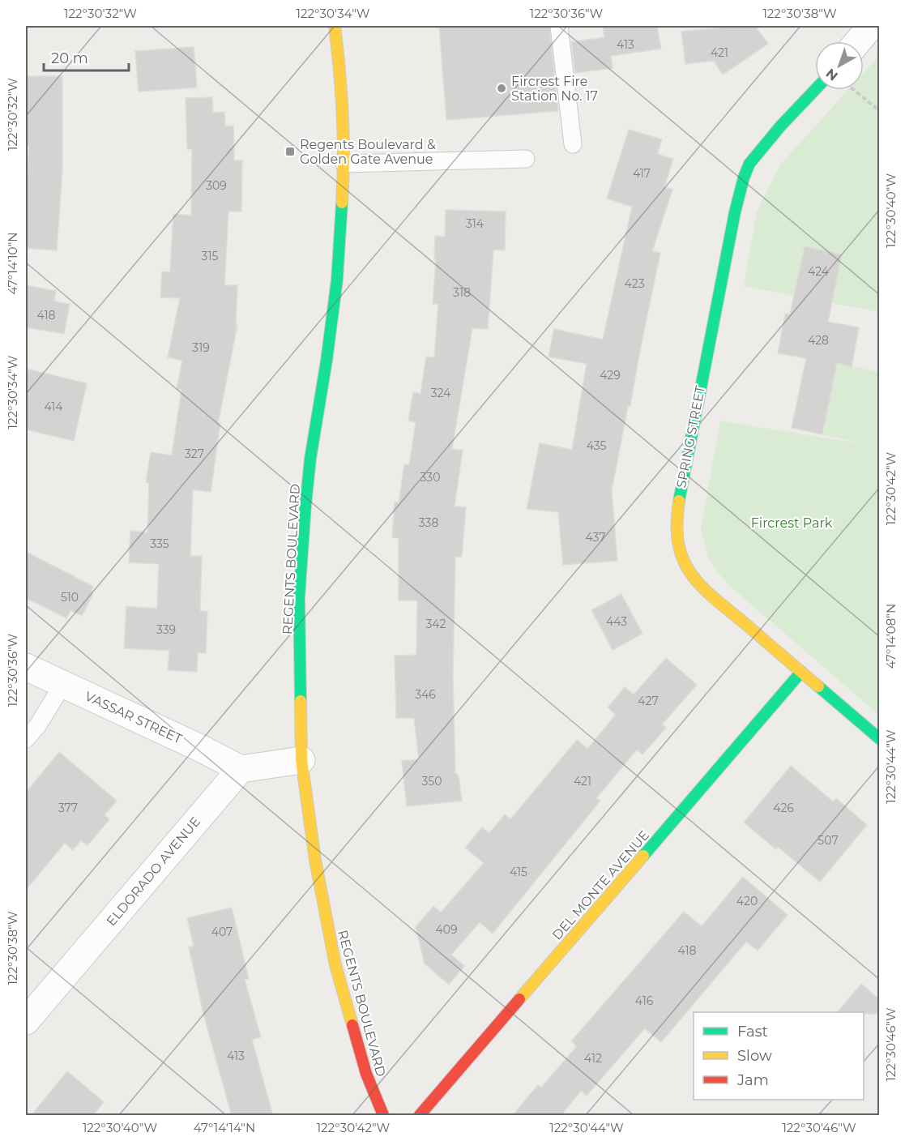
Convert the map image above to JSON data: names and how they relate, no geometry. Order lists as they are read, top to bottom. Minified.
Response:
{"streets":{"street":["SPRING STREET","REGENTS BOULEVARD","VASSAR STREET","ELDORADO AVENUE","DEL MONTE AVENUE"]},"crossings":[["SPRING STREET","DEL MONTE AVENUE"],["VASSAR STREET","ELDORADO AVENUE"]],"parks":["Fircrest Park"],"places":{"other":["Fircrest Fire Station No. 17"],"transit":["Regents Boulevard & Golden Gate Avenue"]},"house_numbers":["413","421","417","309","314","315","424","423","318","418","428","319","429","324","414","435","327","330","338","437","335","510","443","342","339","346","427","350","421","377","426","507","415","420","409","407","418","416","413","412"],"legend":["Fast","Slow","Jam"],"scale_bar":"20 m","north":"bottom left","coordinates":["122°30'32\"W","122°30'34\"W","122°30'36\"W","122°30'38\"W","122°30'40\"W","47°14'10\"N","122°30'42\"W","47°14'08\"N","122°30'44\"W","122°30'46\"W","47°14'14\"N"]}
